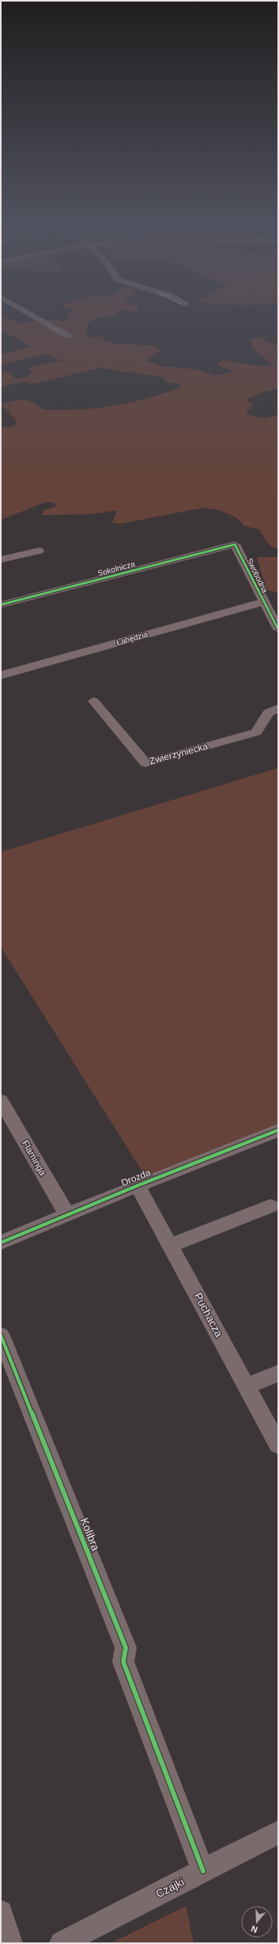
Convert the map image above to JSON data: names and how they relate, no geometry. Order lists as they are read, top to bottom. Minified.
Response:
{"streets":{"street":["Sokolnicza","Swobodna","Łabędzia","Zwierzyniecka","Flaminga","Drozda","Puchacza","Kolibra","Czajki"]},"crossings":[["Sokolnicza","Swobodna"],["Swobodna","Łabędzia"],["Flaminga","Drozda"],["Drozda","Puchacza"],["Kolibra","Czajki"]],"north":"bottom"}
